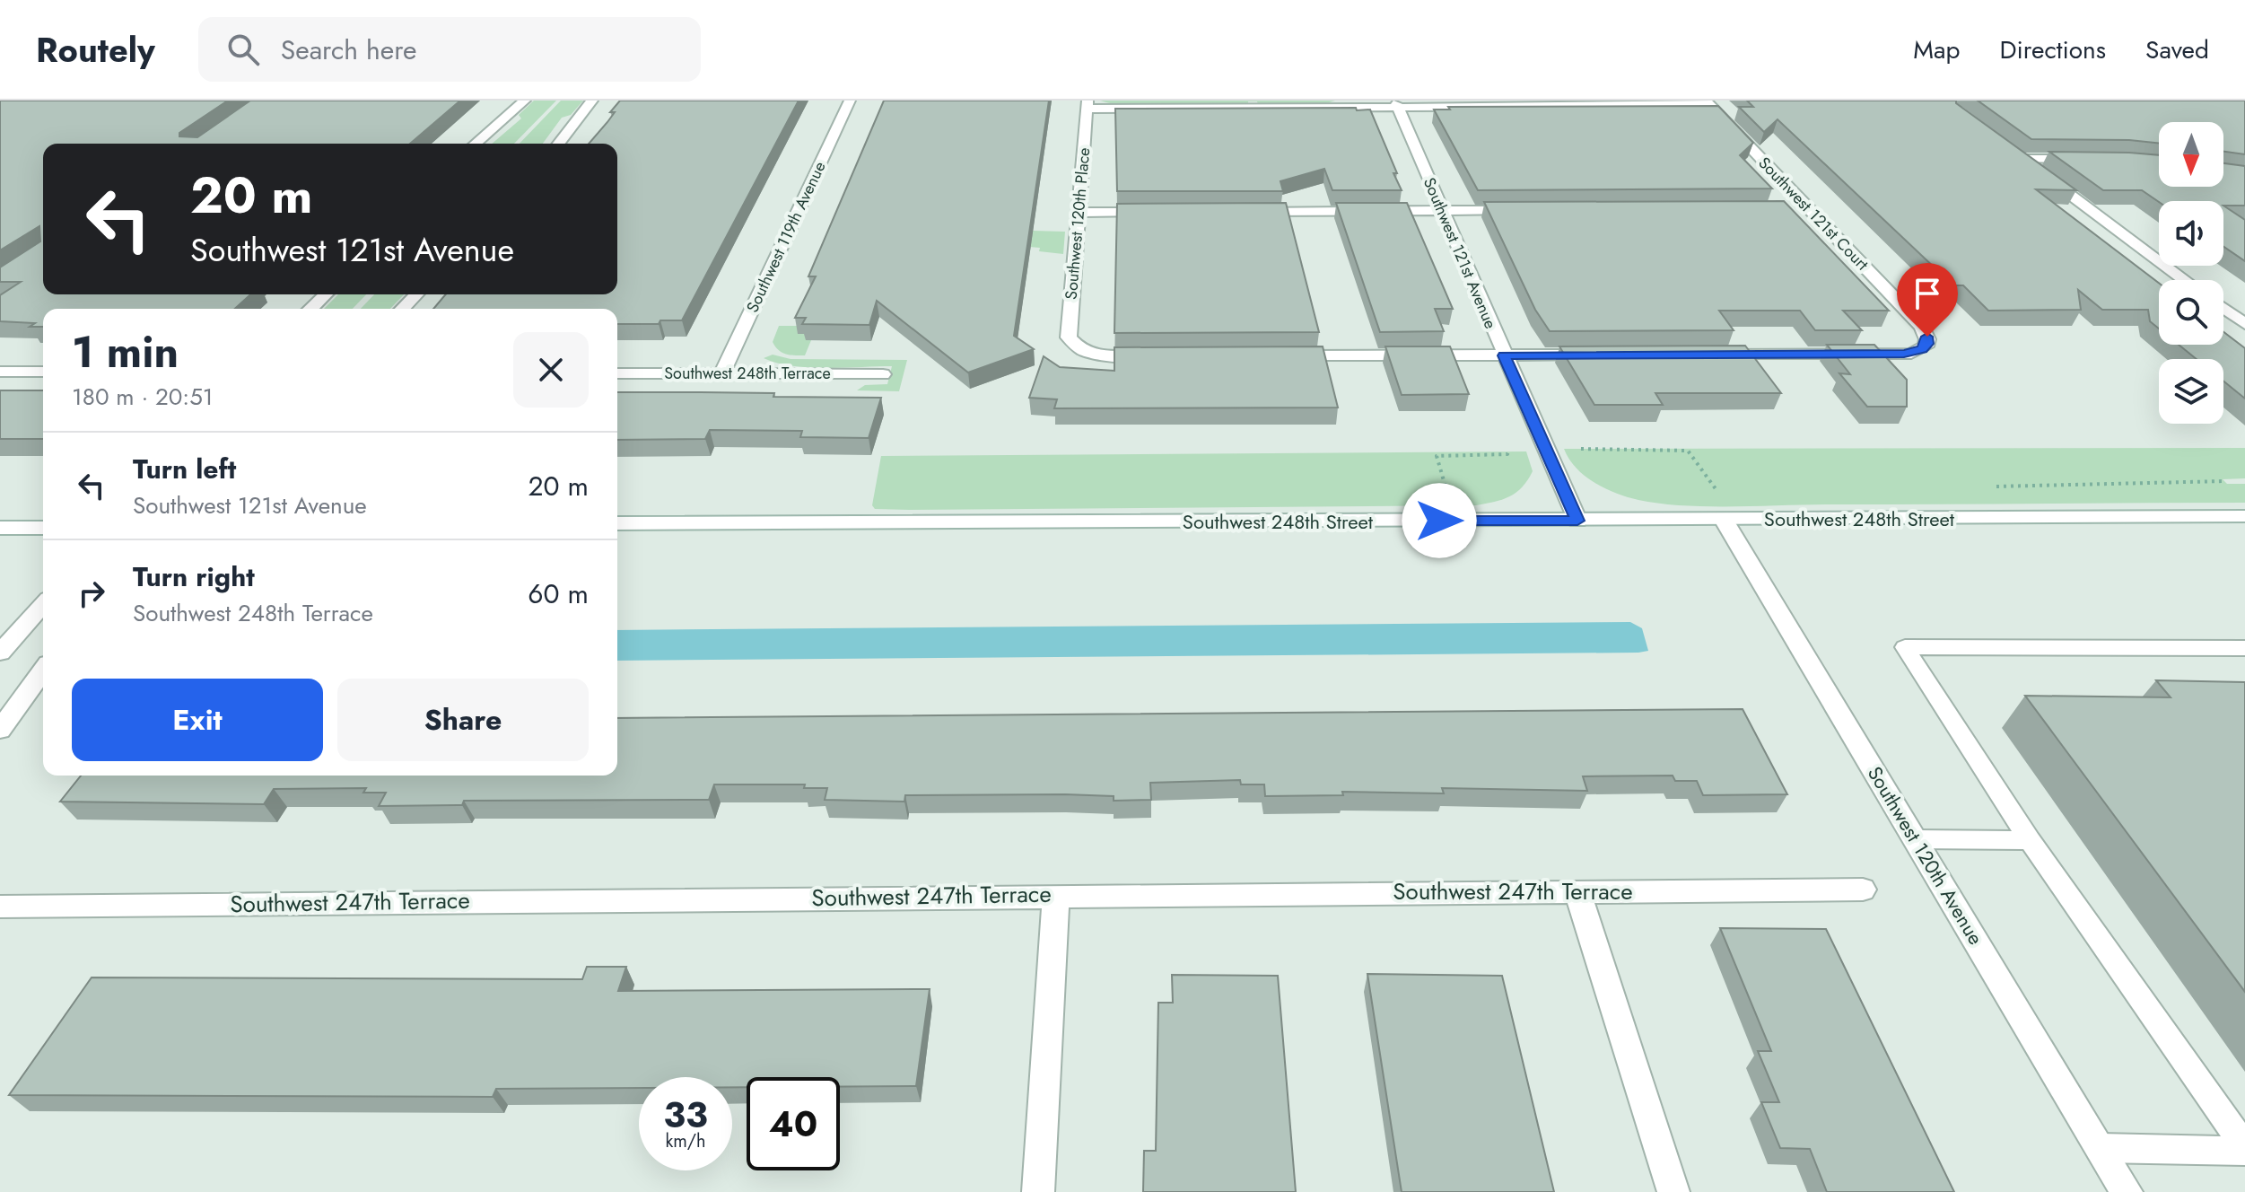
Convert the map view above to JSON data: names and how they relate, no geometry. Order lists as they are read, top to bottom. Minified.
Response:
{"streets":{"street":["Southwest 121st Court","Southwest 120th Place","Southwest 119th Avenue","Southwest 121st Avenue","Southwest 248th Terrace","Southwest 248th Street","Southwest 120th Avenue","Southwest 247th Terrace"]},"crossings":[["Southwest 119th Avenue","Southwest 248th Terrace"],["Southwest 121st Avenue","Southwest 248th Street"],["Southwest 248th Street","Southwest 120th Avenue"]],"north":"bottom","page":{"header":"Routely","search":"Search here","nav":["Map","Directions","Saved"],"turn":["20 m","Southwest 121st Avenue"],"heading":["1 min","180 m · 20:51"],"list":[{"name":"Turn left","note":"Southwest 121st Avenue","value":"20 m"},{"name":"Turn right","note":"Southwest 248th Terrace","value":"60 m"}],"buttons":["Exit","Share"],"speed":"33 km/h","limit":"40"}}
